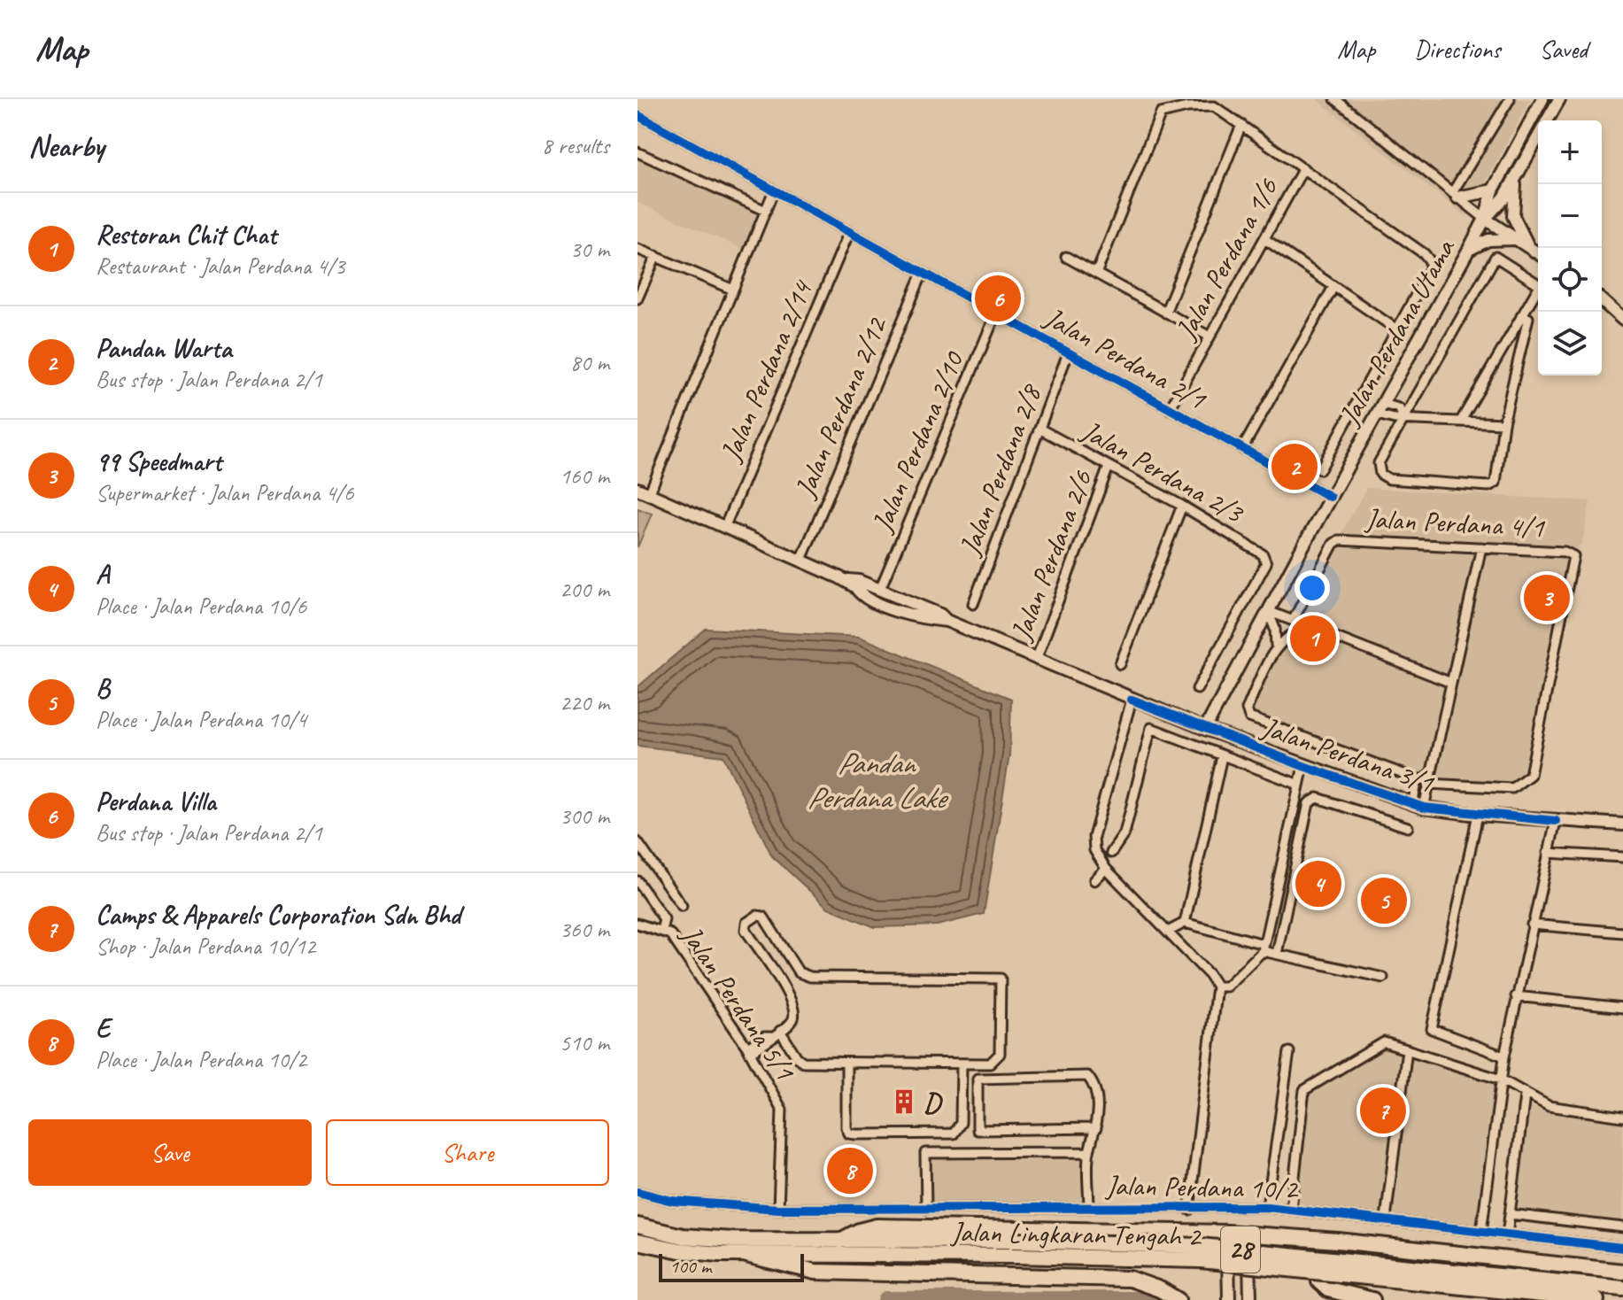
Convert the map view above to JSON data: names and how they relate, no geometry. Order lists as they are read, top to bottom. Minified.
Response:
{"streets":{"highway":["Jalan Lingkaran Tengah 2","28"],"street":["Jalan Perdana 1/6","Jalan Perdana Utama","Jalan Perdana 2/1","Jalan Perdana 2/14","Jalan Perdana 2/12","Jalan Perdana 2/10","Jalan Perdana 2/8","Jalan Perdana 2/3","Jalan Perdana 4/1","Jalan Perdana 2/6","Jalan Perdana 3/1","Jalan Perdana 5/1","Jalan Perdana 10/2"]},"crossings":[["Jalan Perdana 1/6","Jalan Perdana 2/1"],["Jalan Perdana Utama","Jalan Perdana 2/1"],["Jalan Perdana Utama","Jalan Perdana 3/1"],["Jalan Perdana 2/1","Jalan Perdana 2/14"],["Jalan Perdana 2/1","Jalan Perdana 2/12"],["Jalan Perdana 2/1","Jalan Perdana 2/10"],["Jalan Perdana 2/1","Jalan Perdana 2/8"],["Jalan Perdana 2/14","Jalan Perdana 3/1"],["Jalan Perdana 2/12","Jalan Perdana 3/1"],["Jalan Perdana 2/10","Jalan Perdana 3/1"],["Jalan Perdana 2/8","Jalan Perdana 2/3"],["Jalan Perdana 2/3","Jalan Perdana 2/6"],["Jalan Perdana 2/6","Jalan Perdana 3/1"],["Jalan Perdana 5/1","Jalan Perdana 10/2"]],"water":["Pandan Perdana Lake"],"places":{"building":["D"]},"scale_bar":"100 m","page":{"header":"Map","nav":["Map","Directions","Saved"],"heading":["Nearby","8 results"],"map_buttons":["+","−"],"list":[{"mark":"1","name":"Restoran Chit Chat","note":"Restaurant · Jalan Perdana 4/3","value":"30 m"},{"mark":"2","name":"Pandan Warta","note":"Bus stop · Jalan Perdana 2/1","value":"80 m"},{"mark":"3","name":"99 Speedmart","note":"Supermarket · Jalan Perdana 4/6","value":"160 m"},{"mark":"4","name":"A","note":"Place · Jalan Perdana 10/6","value":"200 m"},{"mark":"5","name":"B","note":"Place · Jalan Perdana 10/4","value":"220 m"},{"mark":"6","name":"Perdana Villa","note":"Bus stop · Jalan Perdana 2/1","value":"300 m"},{"mark":"7","name":"Camps & Apparels Corporation Sdn Bhd","note":"Shop · Jalan Perdana 10/12","value":"360 m"},{"mark":"8","name":"E","note":"Place · Jalan Perdana 10/2","value":"510 m"}],"pins":["6","2","3","1","4","5","7","8"],"buttons":["Save","Share"],"scale":"100 m"}}
